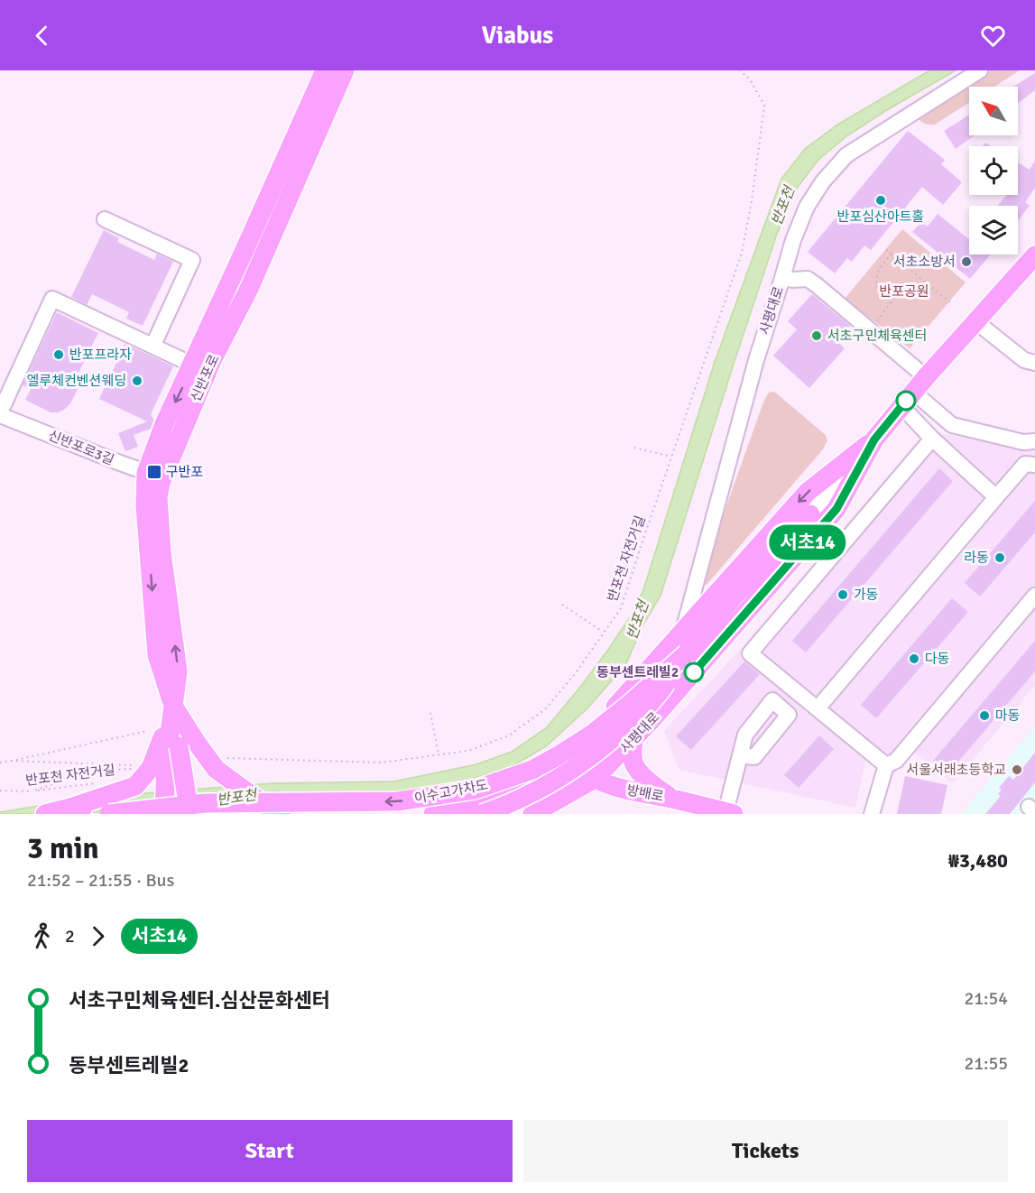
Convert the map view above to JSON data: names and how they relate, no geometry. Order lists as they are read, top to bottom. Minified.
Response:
{"streets":{"main road":["사평대로","신반포로","이수고가차도","방배로"],"street":["신반포로3길"],"path":["반포천 자전거길"]},"crossings":[["사평대로","이수고가차도"],["사평대로","방배로"],["신반포로","신반포로3길"]],"water":["반포천"],"parks":["반포공원"],"places":{"other":["반포심산아트홀","서초소방서","서초구민체육센터","반포프라자","엘루체컨벤션웨딩","라동","가동","다동","동부센트레빌2","마동","서울서래초등학교"],"transit":["구반포"]},"lines":["bus line 서초14"],"north":"top left","page":{"header":"Viabus","on_map":"서초14","heading":["3 min","21:52 – 21:55 · Bus","₩3,480"],"legs":["2","서초14"],"list":[{"name":"서초구민체육센터.심산문화센터","value":"21:54"},{"name":"동부센트레빌2","value":"21:55"}],"buttons":["Start","Tickets"]}}
